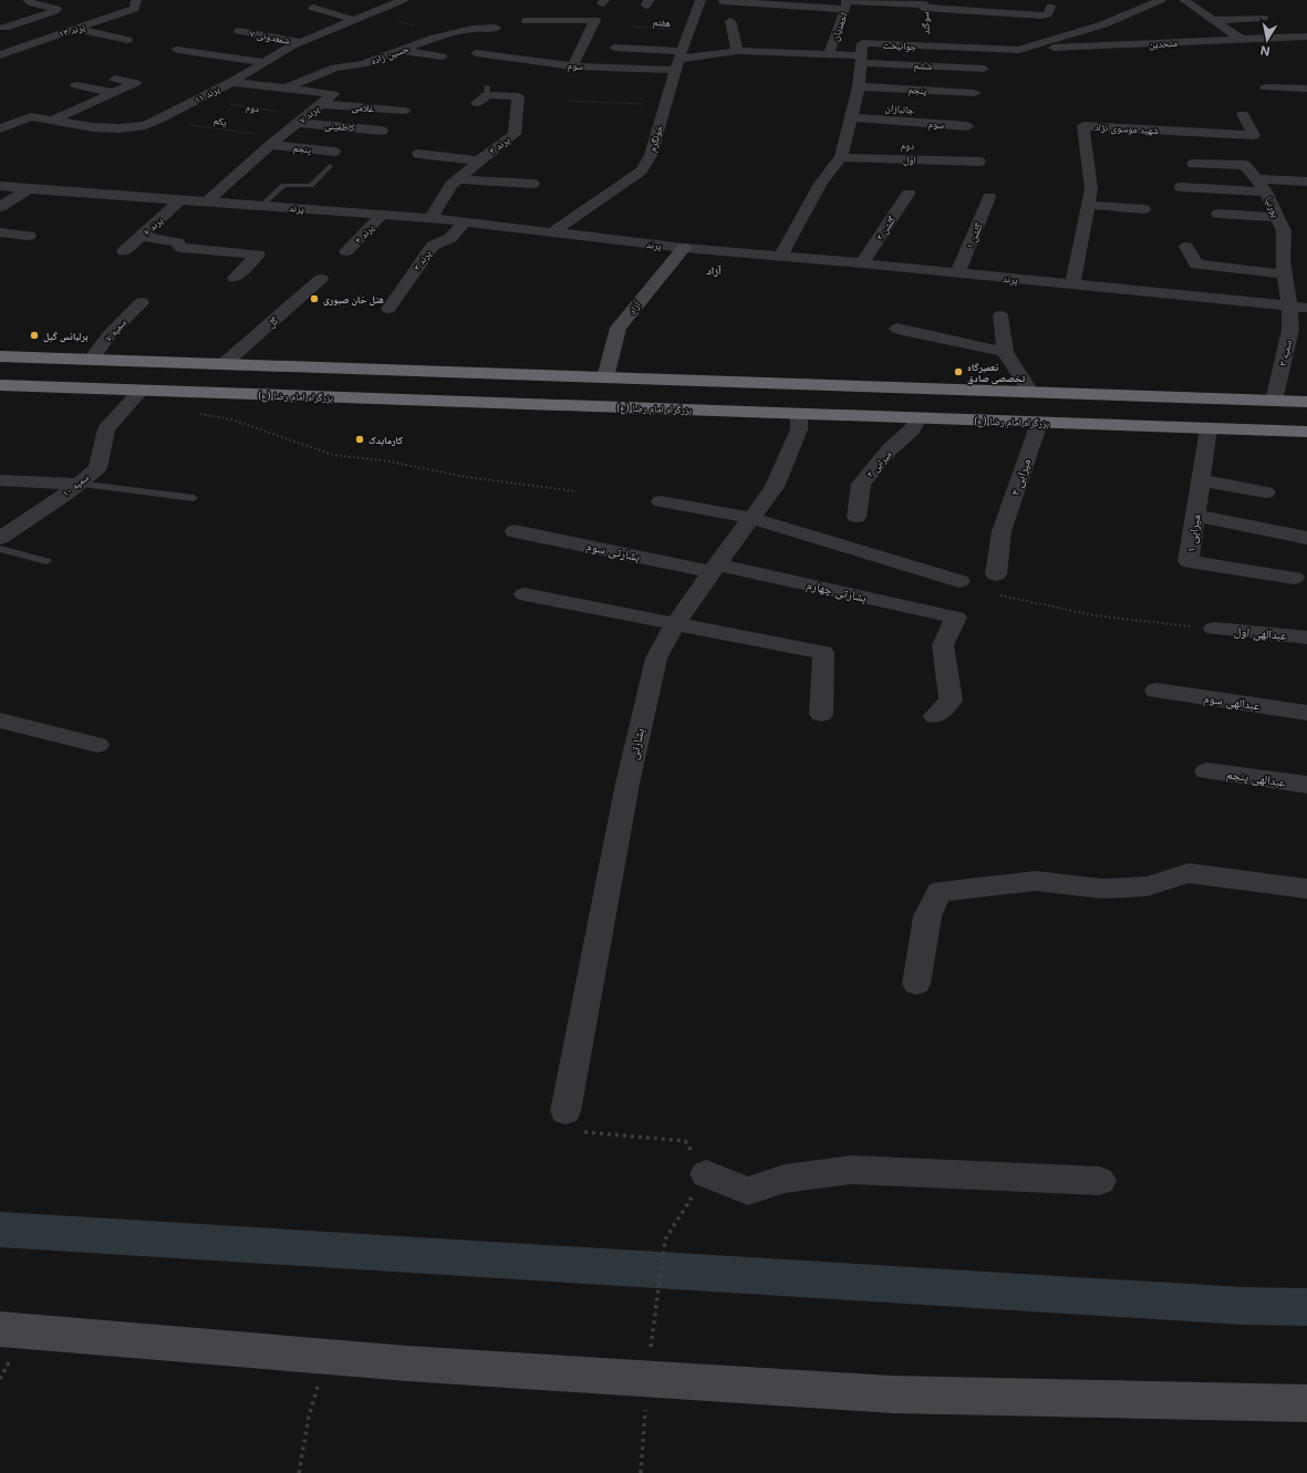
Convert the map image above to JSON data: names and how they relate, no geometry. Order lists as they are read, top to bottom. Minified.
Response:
{"streets":{"highway":["بزرگراه امام رضا (ع)"],"main road":["آزاد"],"street":["احمدیان","پرند ۱۳","شمعدونی ۷","متحدین","جوانبخت","حسین زاده","سوم","ششم","پنجم","پرند ۱۱","غلامی","پرند ۷","کاظمینی","شهید موسوی نژاد","خونگرم","پرند ۳","اول","پورنیا","پرند","پرند ۶","گلشن ۲","پرند ۴","گلشن ۱","پرند ۲","گل","سمیه ۷","سمیه ۳","میرابی ۳","میرابی ۲","سمیه ۱۰","میرابی ۱","بشارتی سوم","بشارتی چهارم","عبدالهی اول","عبدالهی سوم","بشارتی","عبدالهی پنجم"],"path":["هفتم","دوم","یکم"]},"crossings":[["هفتم","خونگرم"],["احمدیان","ششم"],["شمعدونی ۷","پرند ۱۱"],["متحدین","جوانبخت"],["جوانبخت","ششم"],["حسین زاده","پرند ۷"],["سوم","ششم"],["سوم","خونگرم"],["ششم","خونگرم"],["پنجم","پرند ۷"],["پنجم","یکم"],["پرند ۱۱","دوم"],["پرند ۱۱","پرند ۷"],["پرند ۱۱","یکم"],["دوم","پرند ۷"],["دوم","کاظمینی"],["غلامی","پرند ۷"],["پرند ۷","یکم"],["پرند ۷","کاظمینی"],["پرند ۷","پرند"],["شهید موسوی نژاد","پرند"],["خونگرم","پرند"],["پرند ۳","پرند"],["پورنیا","پرند"],["پورنیا","سمیه ۳"],["پرند","پرند ۶"],["پرند","گلشن ۲"],["پرند","پرند ۴"],["پرند","گلشن ۱"],["پرند","پرند ۲"],["پرند","آزاد"],["پرند","سمیه ۳"],["بزرگراه امام رضا (ع)","میرابی ۳"],["بزرگراه امام رضا (ع)","میرابی ۲"],["بزرگراه امام رضا (ع)","سمیه ۱۰"],["بزرگراه امام رضا (ع)","میرابی ۱"],["بزرگراه امام رضا (ع)","بشارتی"],["بشارتی سوم","بشارتی چهارم"],["بشارتی سوم","بشارتی"],["بشارتی چهارم","بشارتی"]],"districts":["آزاد"],"places":["هتل خان صبوری","برلیانس گیل","تعمیرگاه تخصصی صادق","کارمایدک"],"north":"bottom"}
